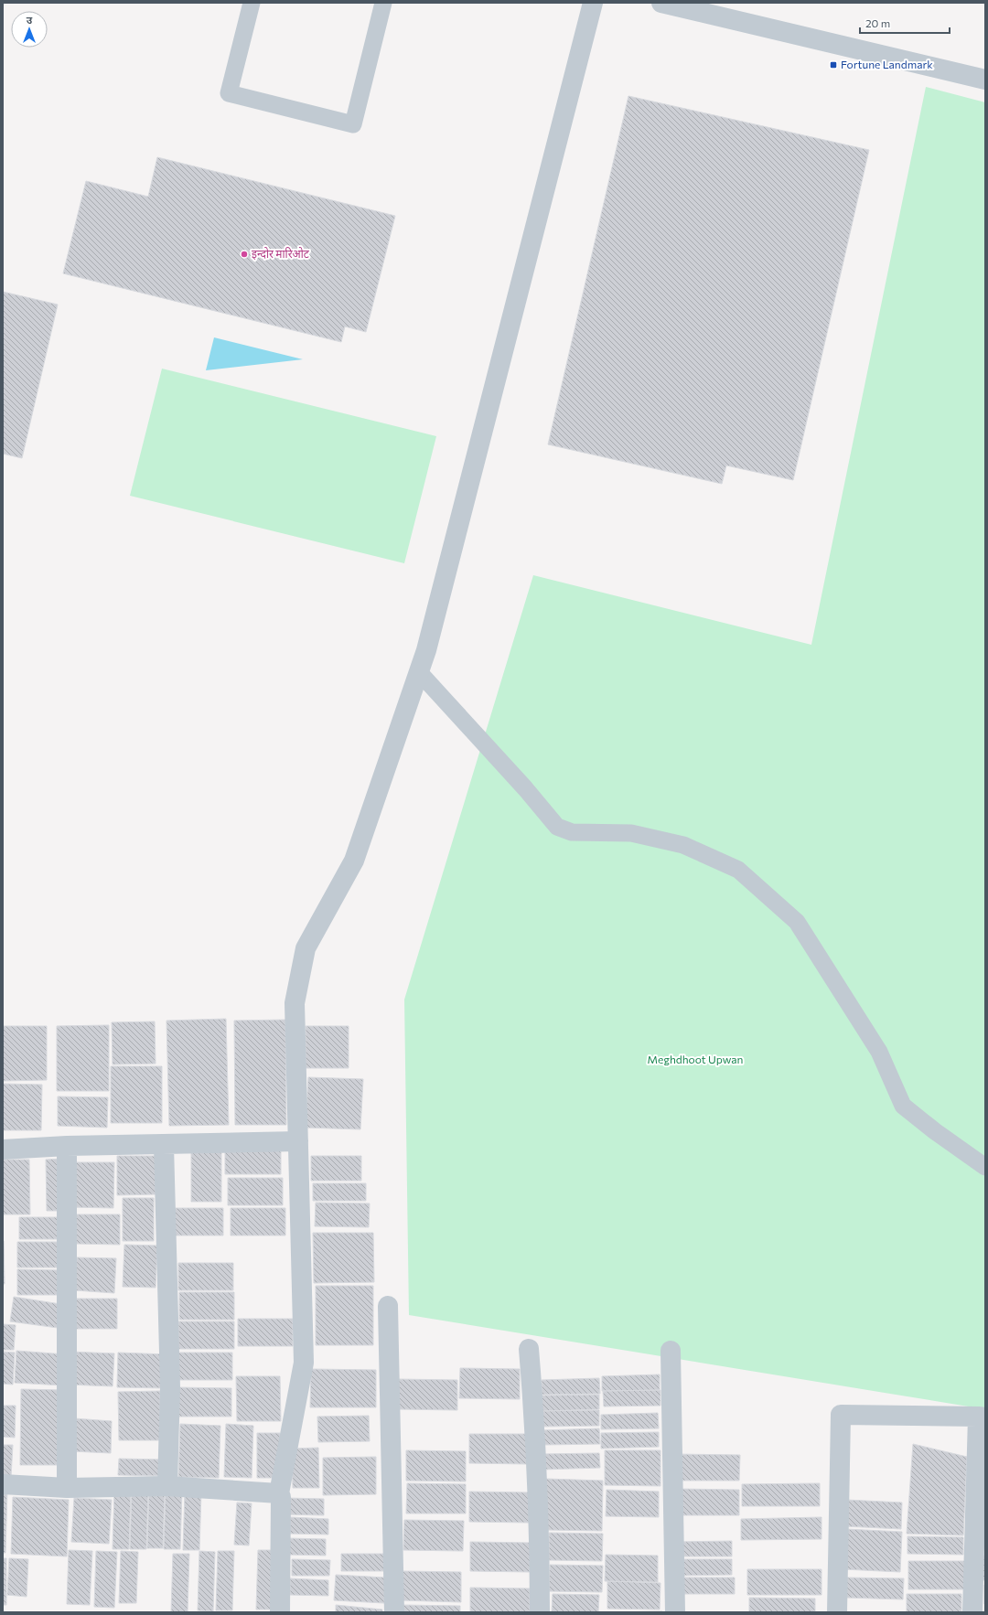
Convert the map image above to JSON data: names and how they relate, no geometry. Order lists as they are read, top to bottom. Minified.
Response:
{"parks":["Meghdhoot Upwan"],"places":{"transit":["Fortune Landmark"],"other":["इन्दोर मारिओट"]},"scale_bar":"20 m","north":"top"}
